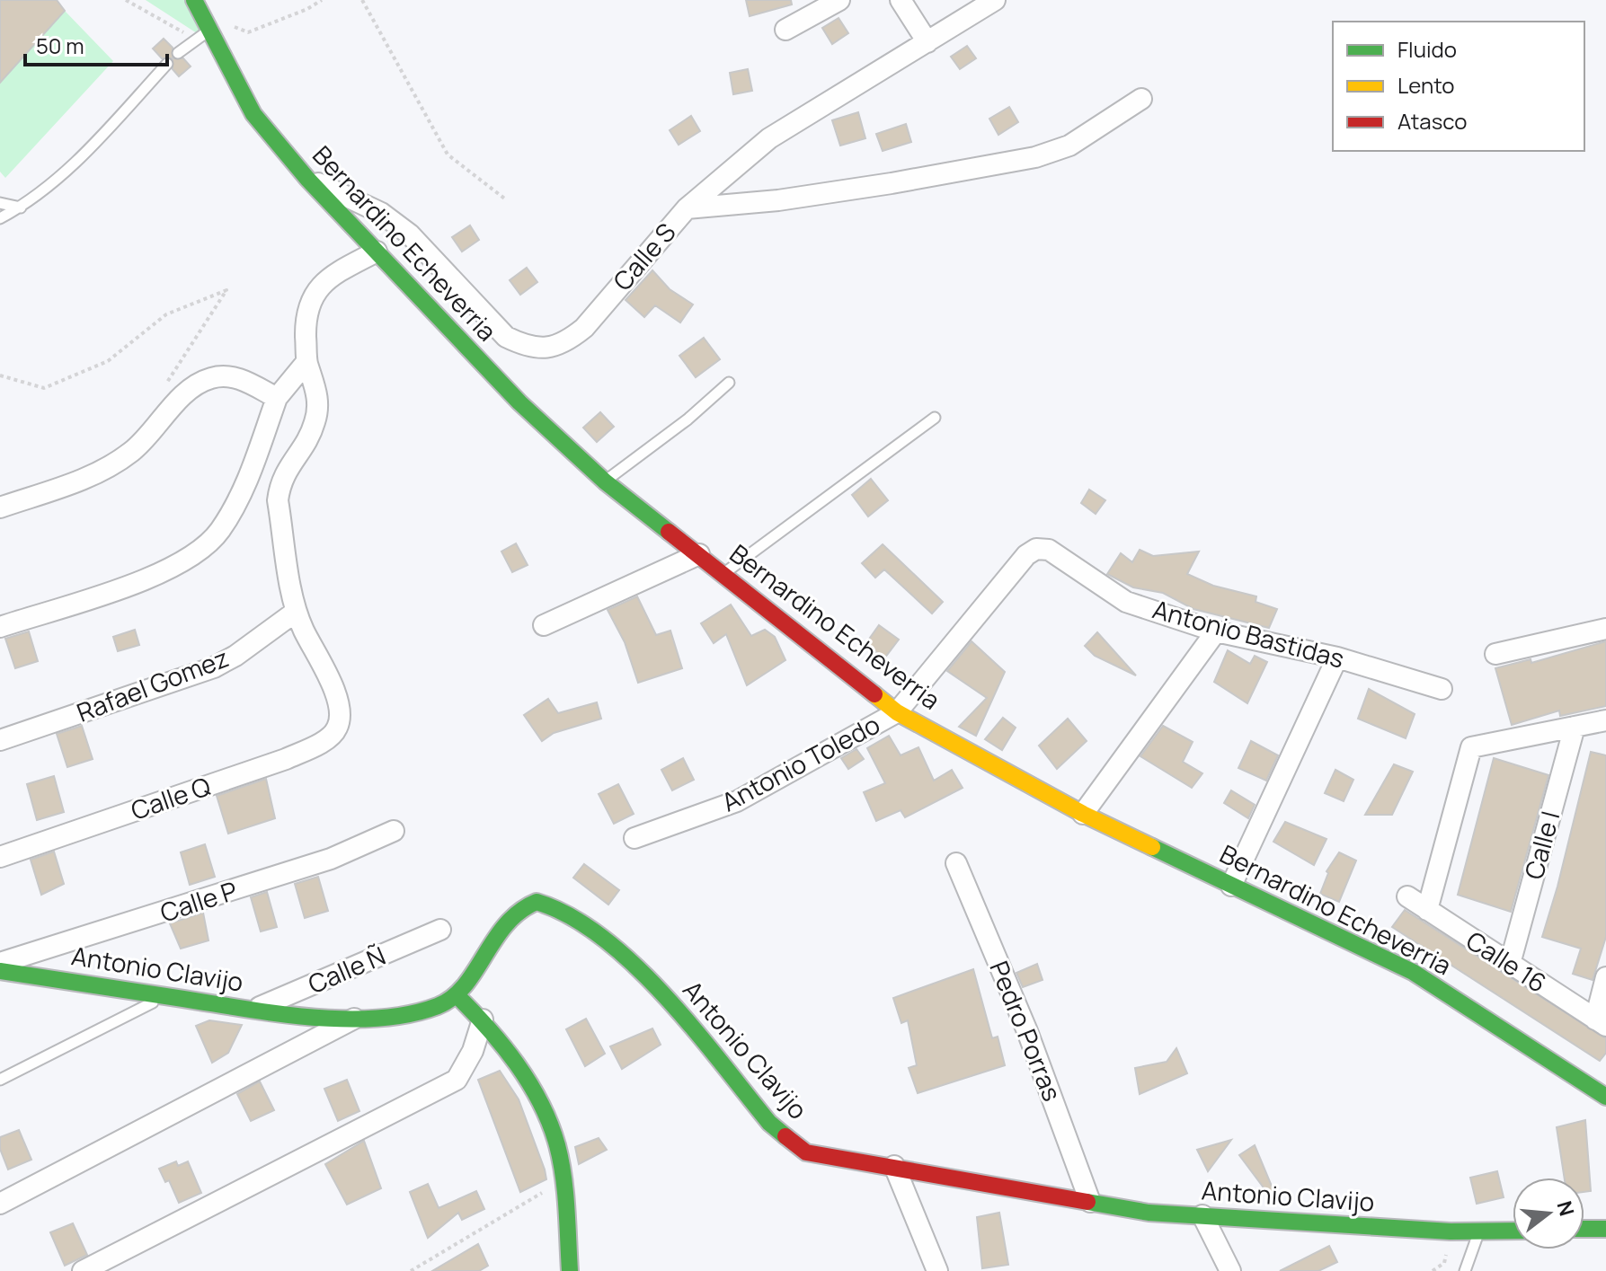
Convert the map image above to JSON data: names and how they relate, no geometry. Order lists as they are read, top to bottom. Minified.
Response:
{"streets":{"street":["Bernardino Echeverria","Calle S","Antonio Bastidas","Rafael Gomez","Antonio Toledo","Calle Q","Calle I","Calle P","Calle 16","Antonio Clavijo","Calle Ñ","Pedro Porras"]},"crossings":[["Bernardino Echeverria","Calle S"],["Bernardino Echeverria","Antonio Toledo"],["Antonio Bastidas","Antonio Toledo"],["Rafael Gomez","Calle Q"],["Calle I","Calle 16"],["Antonio Clavijo","Calle Ñ"],["Antonio Clavijo","Pedro Porras"]],"legend":["Fluido","Lento","Atasco"],"scale_bar":"50 m","north":"right"}
